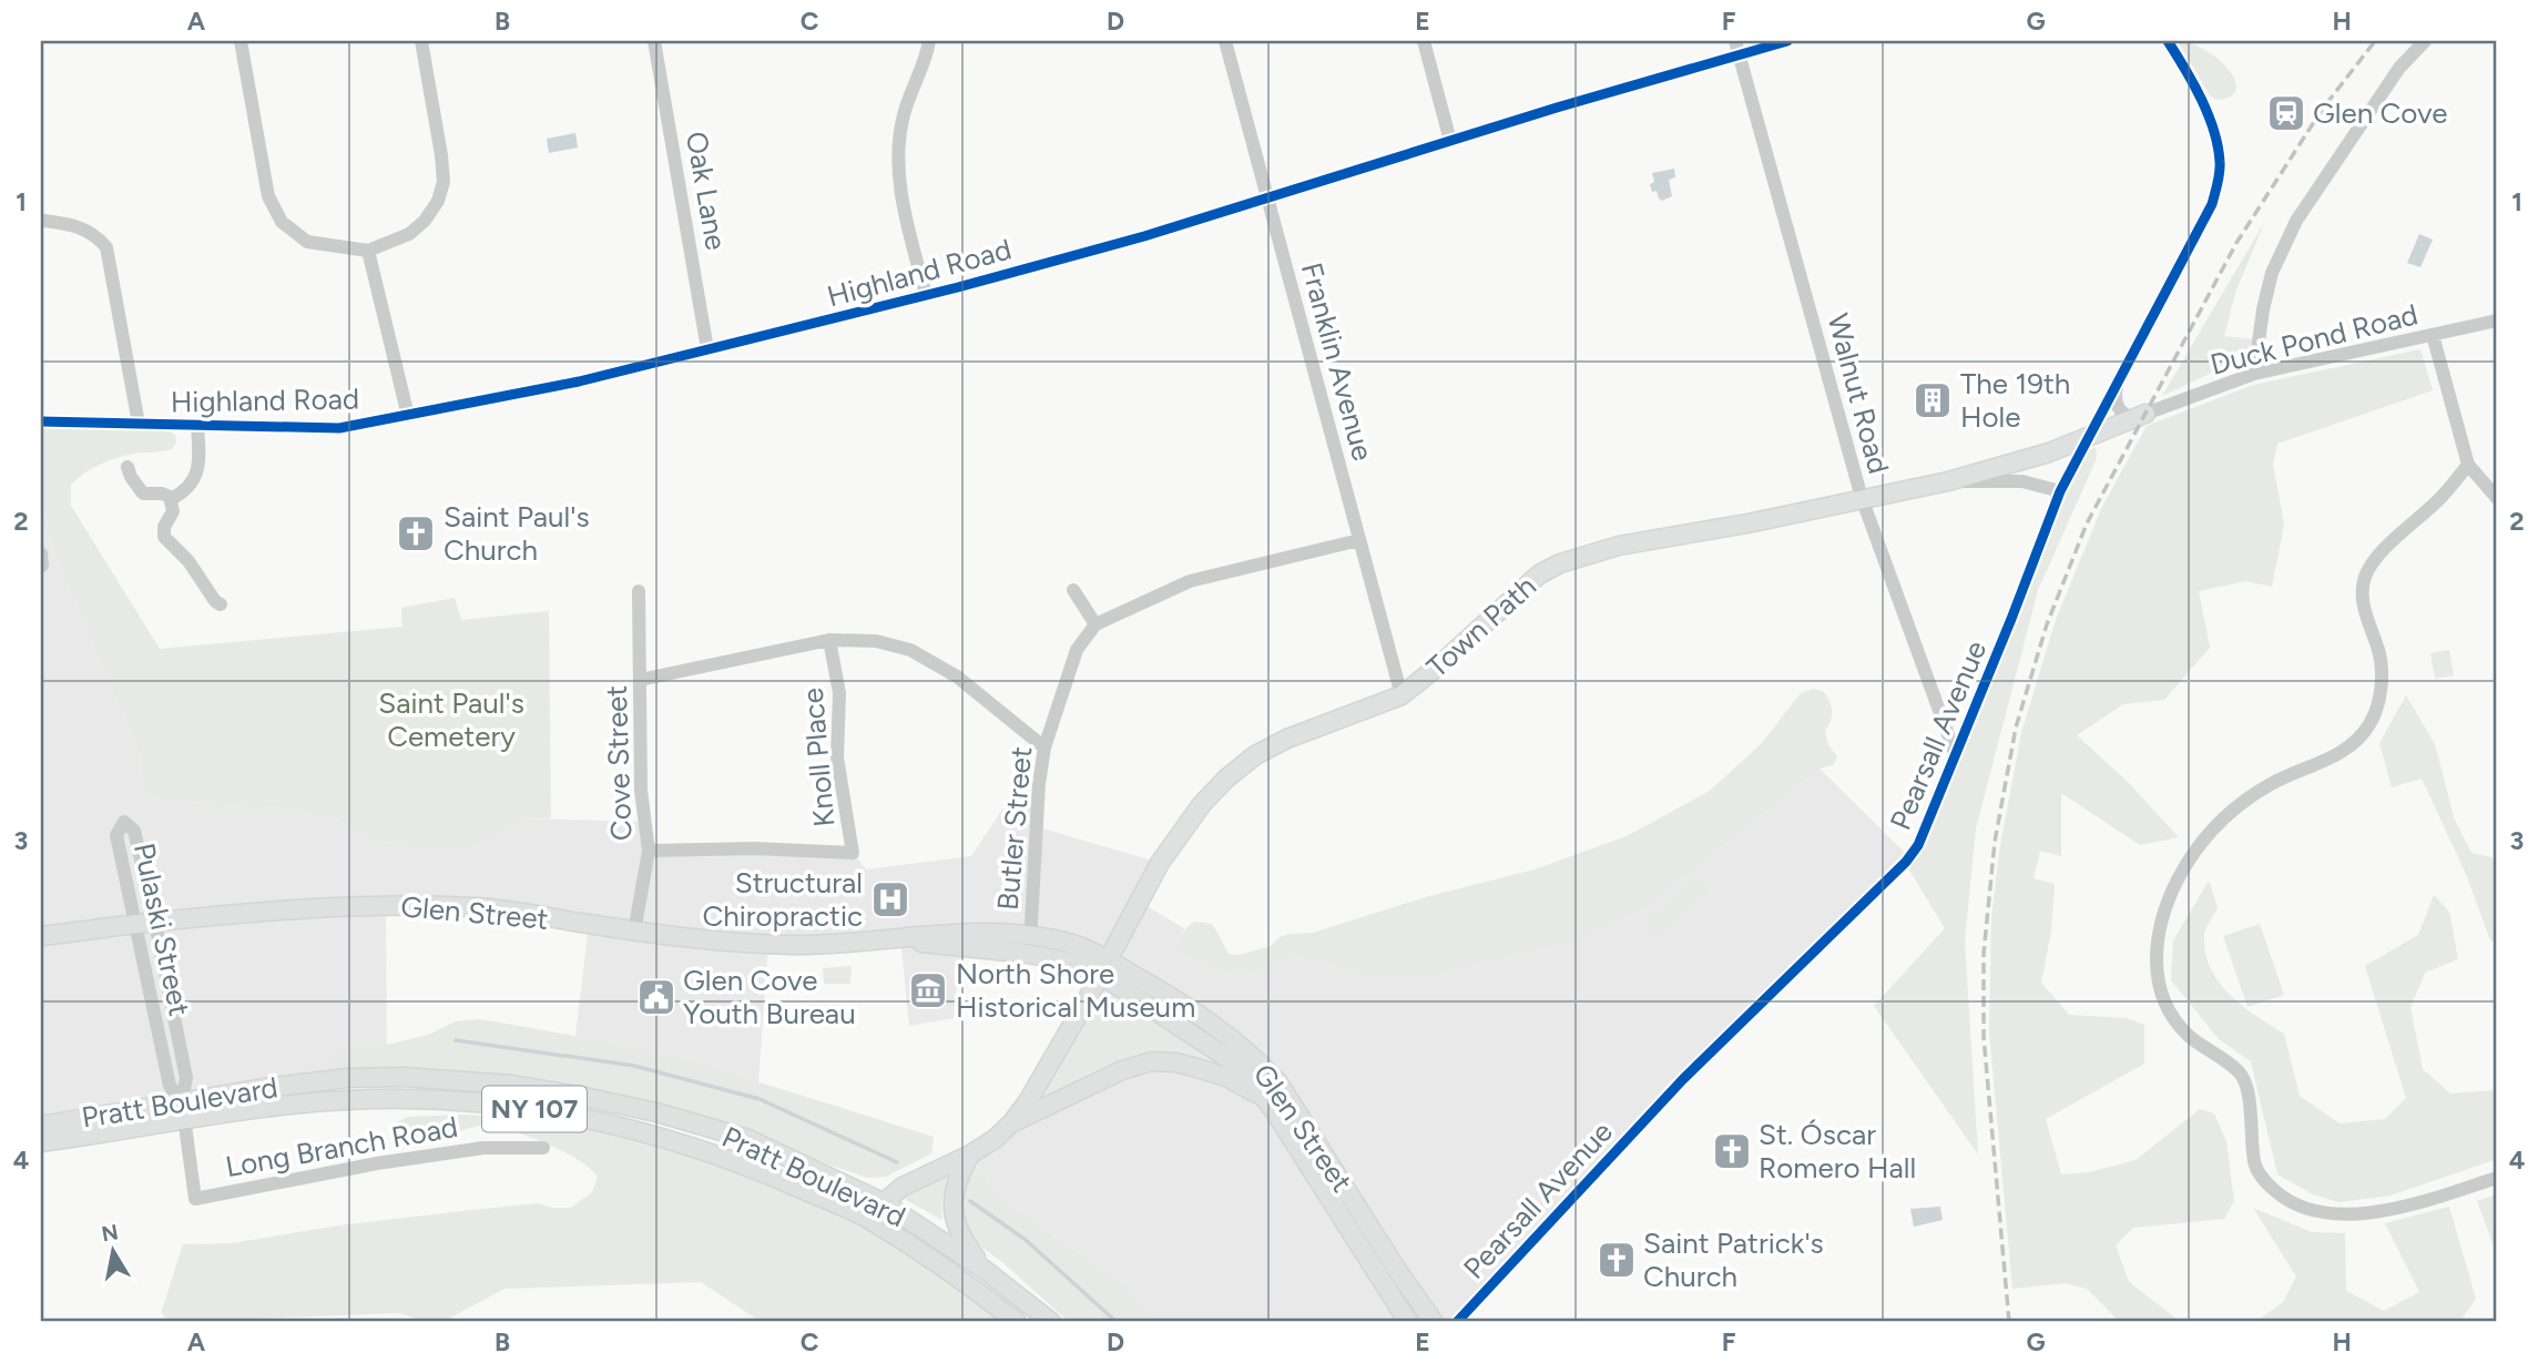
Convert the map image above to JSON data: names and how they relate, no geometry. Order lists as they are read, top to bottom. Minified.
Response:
{"streets":{"main road":["Town Path","Glen Street","Pratt Boulevard","NY 107"],"street":["Oak Lane","Highland Road","Duck Pond Road","Franklin Avenue","Walnut Road","Pearsall Avenue","Knoll Place","Cove Street","Butler Street","Pulaski Street","Long Branch Road"]},"crossings":[["Oak Lane","Highland Road"],["Highland Road","Franklin Avenue"],["Highland Road","Walnut Road"],["Duck Pond Road","Town Path"],["Franklin Avenue","Town Path"],["Walnut Road","Town Path"],["Walnut Road","Pearsall Avenue"],["Town Path","Pearsall Avenue"],["Town Path","Glen Street"],["Town Path","Pratt Boulevard"],["Knoll Place","Cove Street"],["Cove Street","Glen Street"],["Butler Street","Glen Street"],["Glen Street","Pulaski Street"],["Pulaski Street","Pratt Boulevard"],["Pulaski Street","Long Branch Road"]],"parks":["Saint Paul's Cemetery"],"places":{"station":["Glen Cove"],"building":["The 19th Hole"],"church":["Saint Paul's Church","St. Óscar Romero Hall","Saint Patrick's Church"],"hospital":["Structural Chiropractic"],"museum":["North Shore Historical Museum"],"public building":["Glen Cove Youth Bureau"]},"north":"top","grid":{"columns":["A","B","C","D","E","F","G","H"],"rows":["1","2","3","4"]}}
